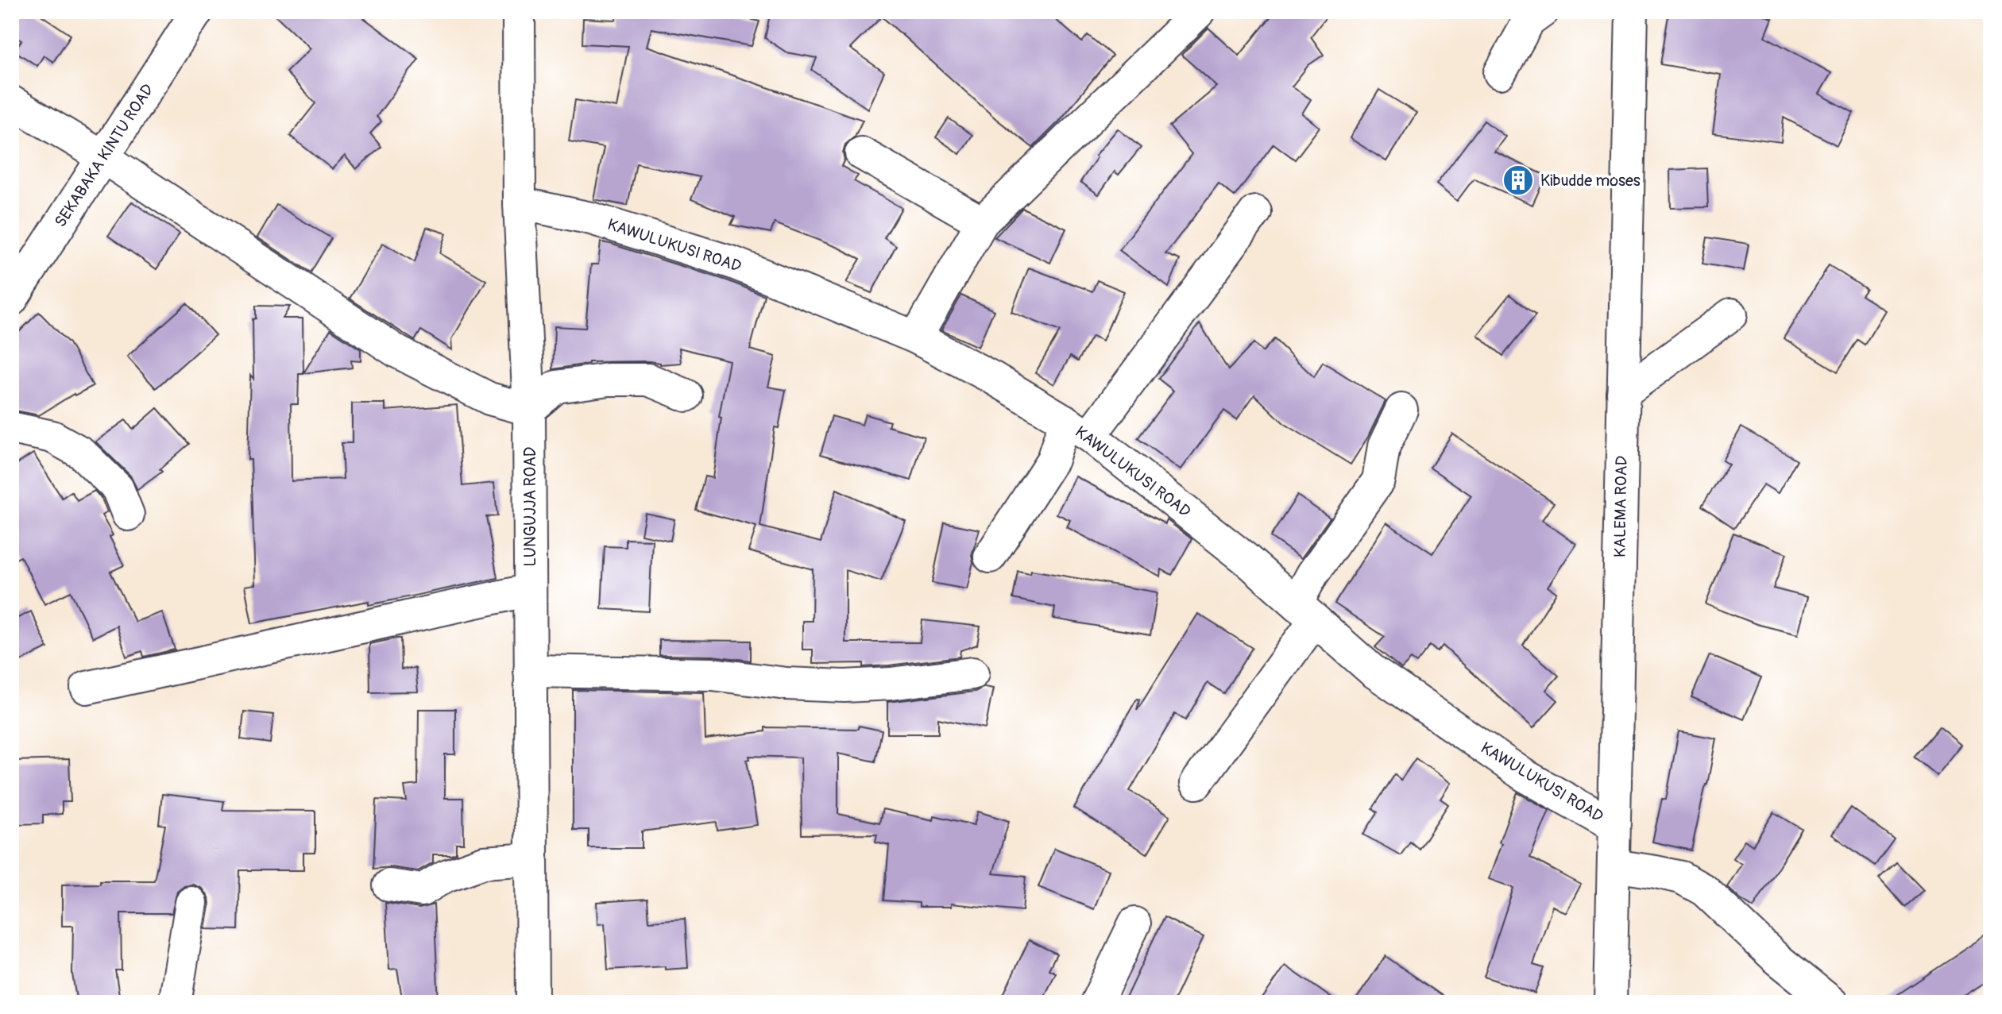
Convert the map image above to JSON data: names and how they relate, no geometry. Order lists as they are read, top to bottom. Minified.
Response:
{"streets":{"street":["SEKABAKA KINTU ROAD","KAWULUKUSI ROAD","LUNGUJJA ROAD","KALEMA ROAD"]},"crossings":[["KAWULUKUSI ROAD","LUNGUJJA ROAD"],["KAWULUKUSI ROAD","KALEMA ROAD"]],"places":{"building":["Kibudde moses"]}}
